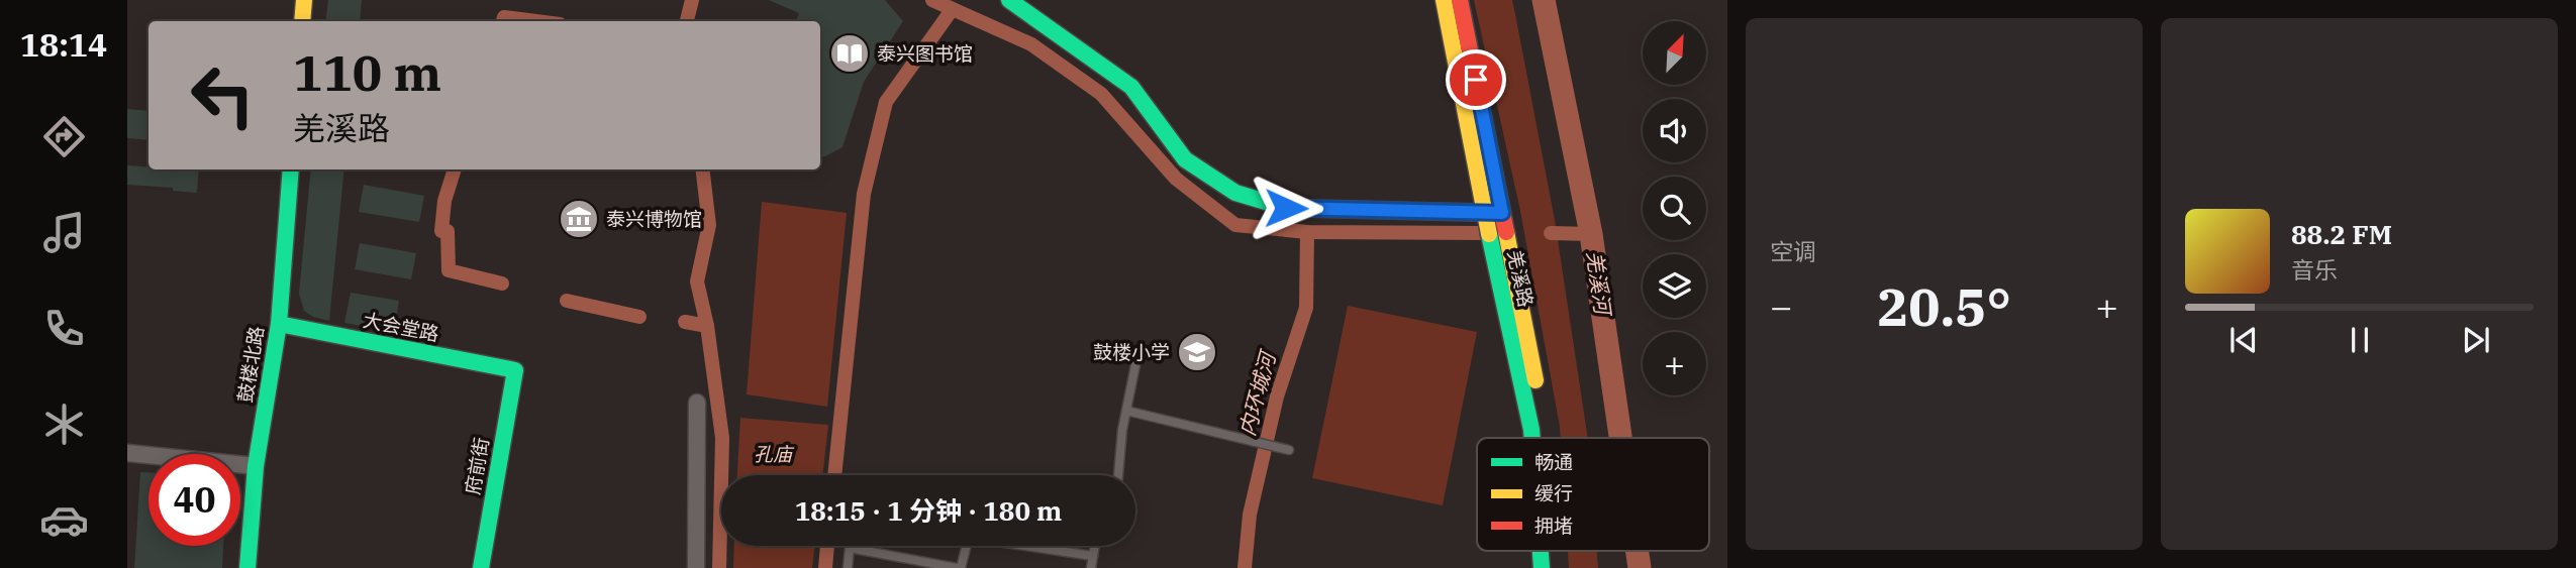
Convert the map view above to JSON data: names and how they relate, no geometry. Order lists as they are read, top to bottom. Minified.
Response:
{"streets":{"street":["羌溪路","大会堂路","鼓楼北路","府前街"]},"crossings":[["大会堂路","鼓楼北路"],["大会堂路","府前街"]],"water":["羌溪河","内环城河"],"parks":["孔庙"],"places":{"library":["泰兴图书馆"],"museum":["泰兴博物馆"],"school or university":["鼓楼小学"]},"legend":["畅通","缓行","拥堵"],"north":"top right","page":{"tabs":"18:14","tile":"空调","map_buttons":"+","turn":["110 m","羌溪路"],"song":["88.2 FM","音乐"],"heat":["−","20.5°","+"],"limit":"40","trip":"18:15 · 1 分钟 · 180 m"}}
